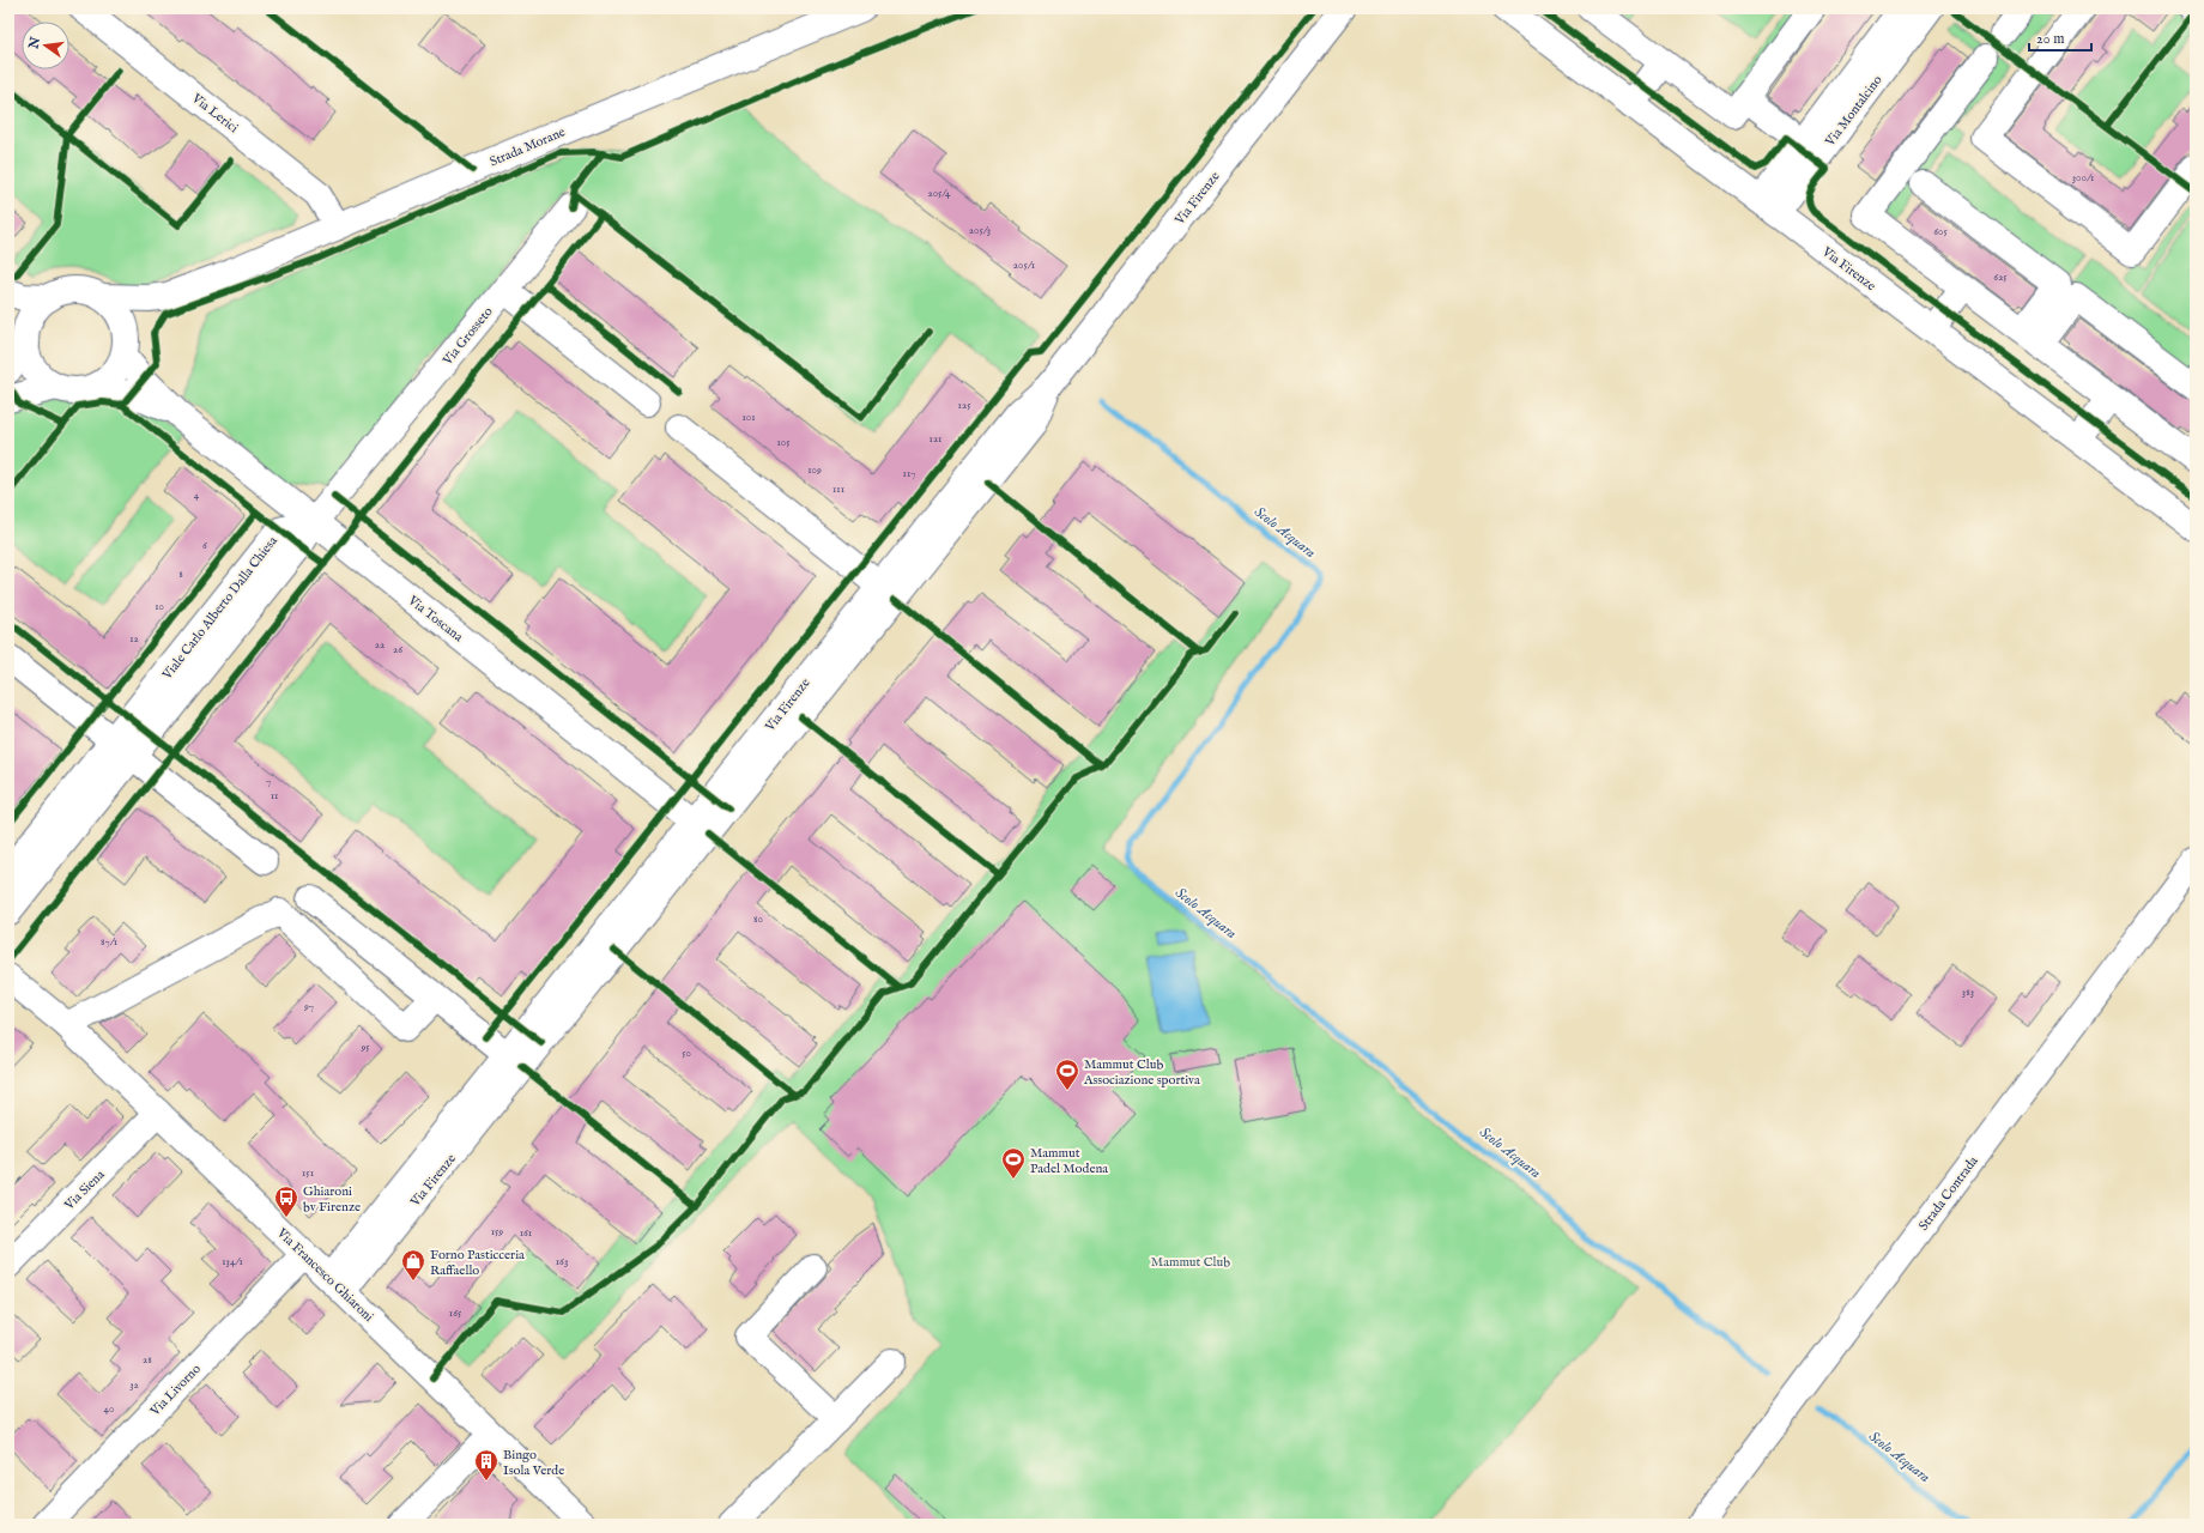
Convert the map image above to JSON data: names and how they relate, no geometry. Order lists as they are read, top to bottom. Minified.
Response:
{"streets":{"street":["Via Montalcino","Via Lerici","Strada Morane","Via Firenze","Via Grosseto","Viale Carlo Alberto Dalla Chiesa","Via Toscana","Via Siena","Strada Contrada","Via Francesco Ghiaroni","Via Livorno"]},"crossings":[["Via Montalcino","Via Firenze"],["Via Lerici","Strada Morane"],["Strada Morane","Via Toscana"],["Via Firenze","Via Toscana"],["Via Firenze","Via Francesco Ghiaroni"],["Via Grosseto","Viale Carlo Alberto Dalla Chiesa"],["Via Grosseto","Via Toscana"],["Viale Carlo Alberto Dalla Chiesa","Via Toscana"],["Via Siena","Via Francesco Ghiaroni"],["Via Francesco Ghiaroni","Via Livorno"]],"water":["Scolo Acquara"],"parks":["Mammut Club"],"places":{"sports":["Mammut Club Associazione sportiva","Mammut Padel Modena"],"bus stop":["Ghiaroni bv Firenze"],"shop":["Forno Pasticceria Raffaello"],"building":["Bingo Isola Verde"]},"house_numbers":["300/1","205/4","205/3","605","205/1","625","125","101","121","105","109","117","111","4","6","8","10","12","22","26","7","11","80","87/1","383","97","95","50","151","159","161","134/1","163","165","28","32","40"],"scale_bar":"20 m","north":"left"}
